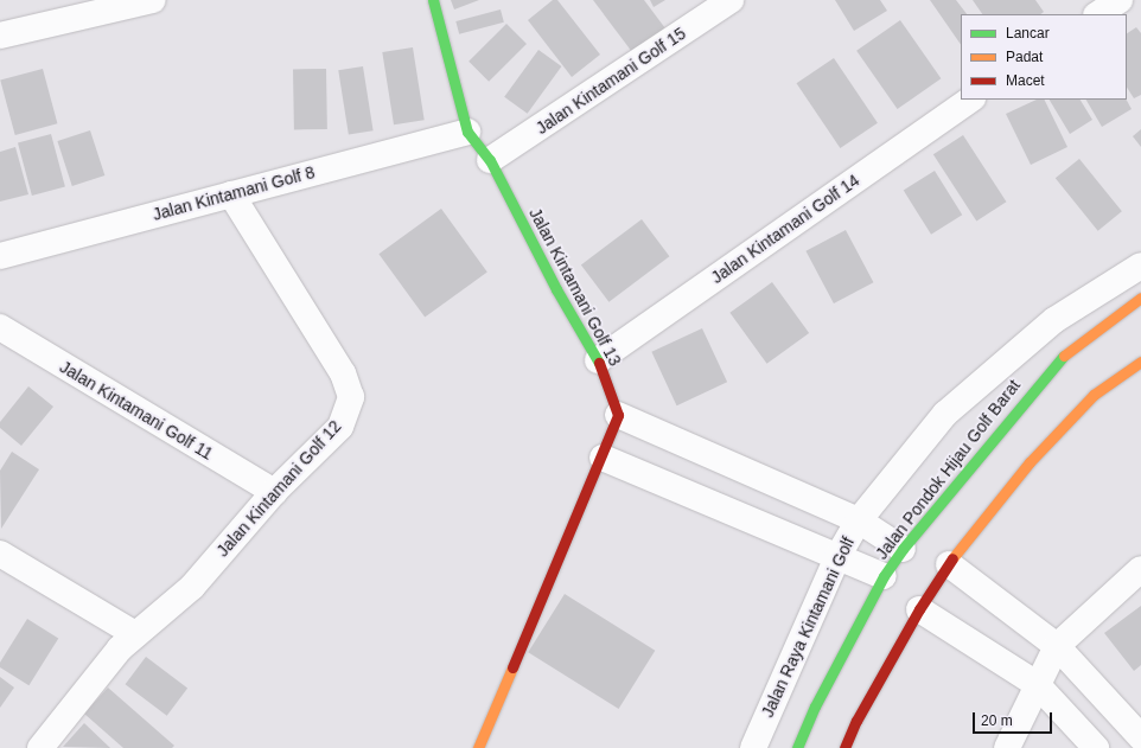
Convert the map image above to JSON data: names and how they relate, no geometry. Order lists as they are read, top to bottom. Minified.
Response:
{"streets":{"street":["Jalan Kintamani Golf 15","Jalan Kintamani Golf 8","Jalan Kintamani Golf 14","Jalan Kintamani Golf 13","Jalan Kintamani Golf 11","Jalan Pondok Hijau Golf Barat","Jalan Kintamani Golf 12","Jalan Raya Kintamani Golf"]},"crossings":[["Jalan Kintamani Golf 15","Jalan Kintamani Golf 13"],["Jalan Kintamani Golf 8","Jalan Kintamani Golf 13"],["Jalan Kintamani Golf 8","Jalan Kintamani Golf 12"],["Jalan Kintamani Golf 14","Jalan Kintamani Golf 13"],["Jalan Kintamani Golf 11","Jalan Kintamani Golf 12"]],"legend":["Lancar","Padat","Macet"],"scale_bar":"20 m"}
